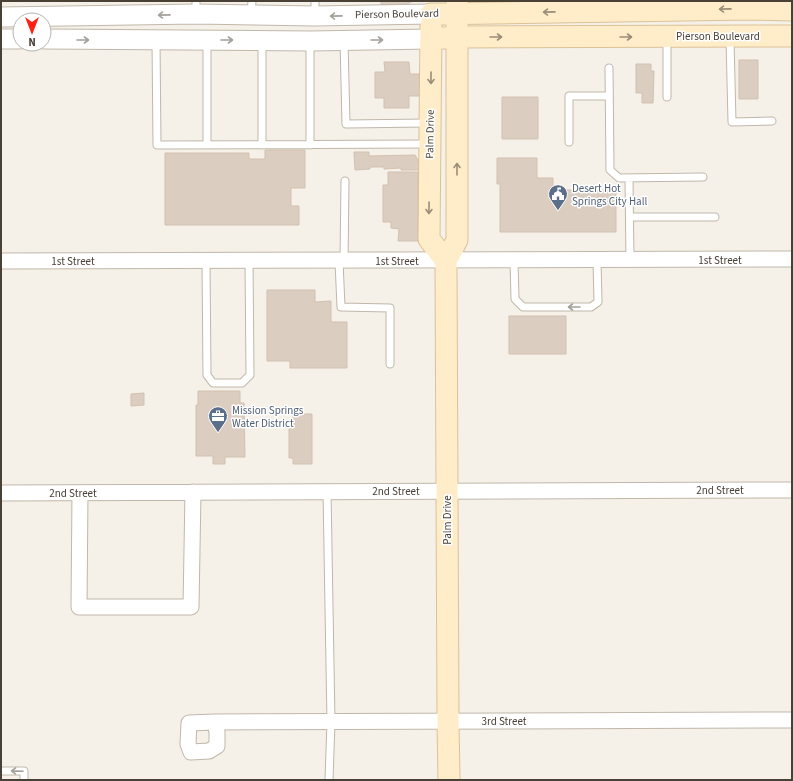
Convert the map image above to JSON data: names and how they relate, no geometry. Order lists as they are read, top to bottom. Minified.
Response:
{"streets":{"main road":["Pierson Boulevard","Palm Drive"],"street":["1st Street","2nd Street","3rd Street"]},"crossings":[["Pierson Boulevard","Palm Drive"],["Palm Drive","1st Street"],["Palm Drive","2nd Street"],["Palm Drive","3rd Street"]],"places":{"public building":["Desert Hot Springs City Hall"],"office":["Mission Springs Water District"]},"north":"bottom"}
